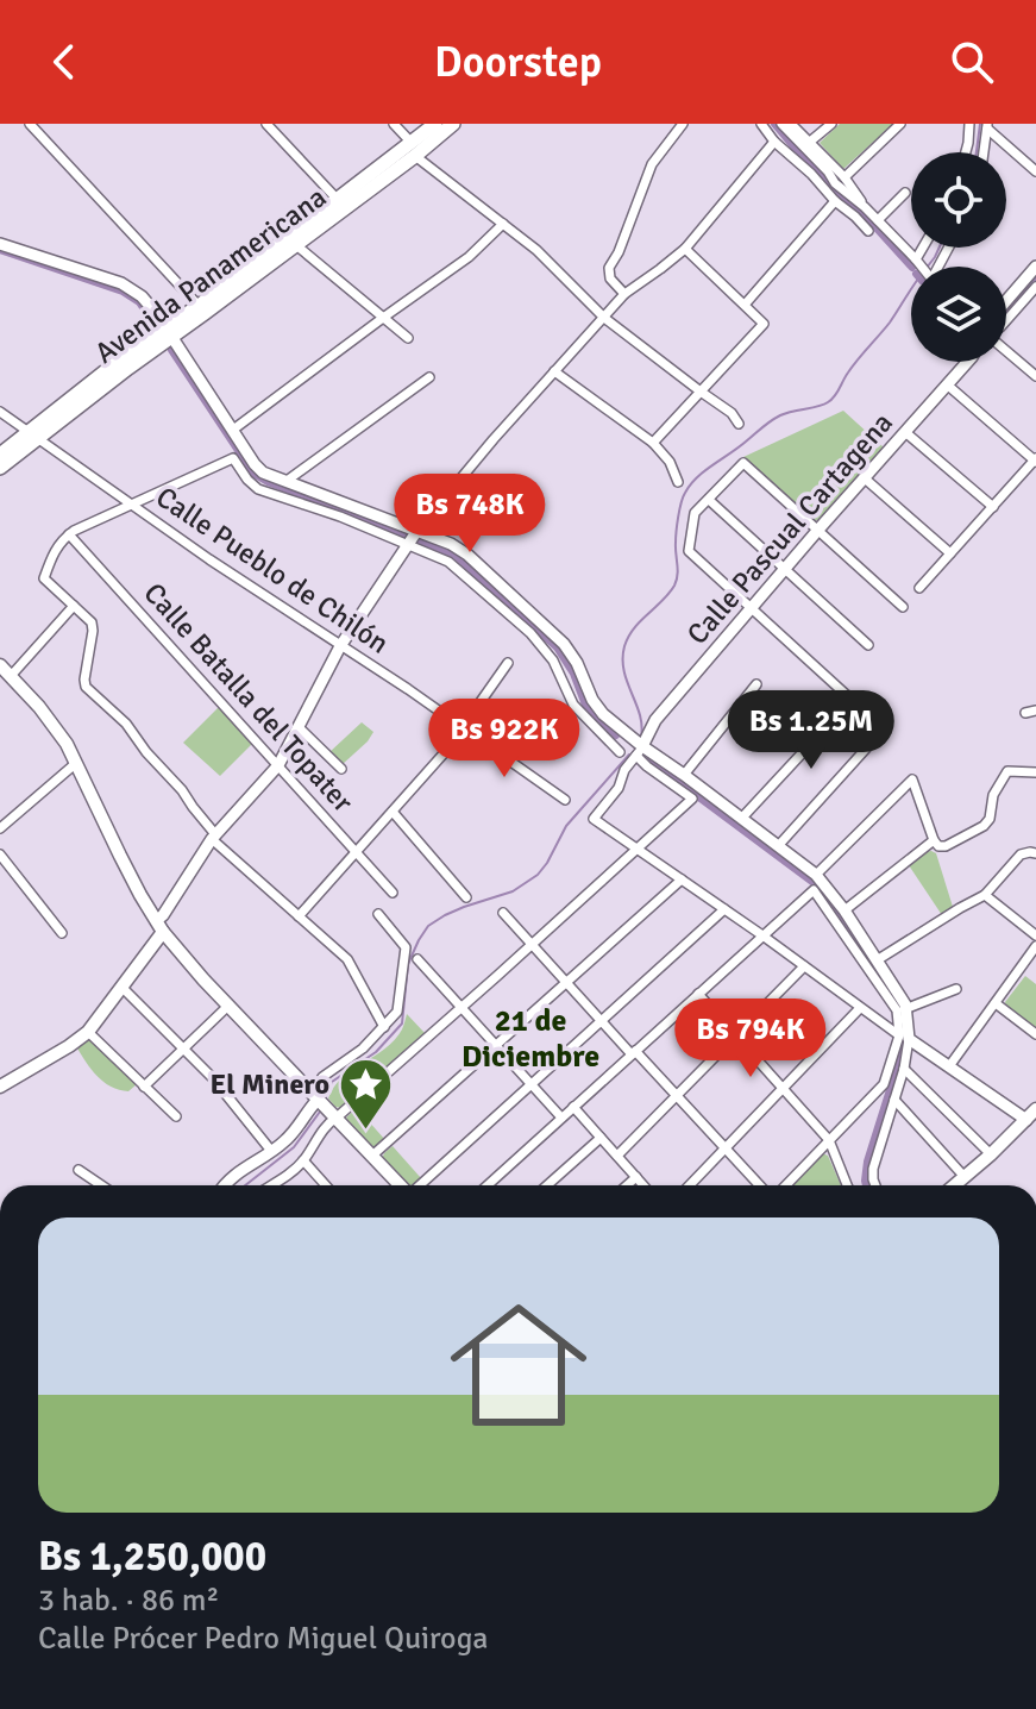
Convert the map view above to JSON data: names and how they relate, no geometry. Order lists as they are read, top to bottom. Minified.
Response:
{"streets":{"main road":["Avenida Panamericana"],"street":["Calle Pascual Cartagena","Calle Pueblo de Chilón","Calle Batalla del Topater"]},"crossings":[["Avenida Panamericana","Calle Pueblo de Chilón"]],"districts":["21 de Diciembre"],"places":{"place":["El Minero"]},"page":{"header":"Doorstep","price":["Bs 748K","Bs 1.25M","Bs 922K","Bs 794K"],"list":[{"name":"Bs 1,250,000","note":"3 hab. · 86 m² · Calle Prócer Pedro Miguel Quiroga"}]}}
